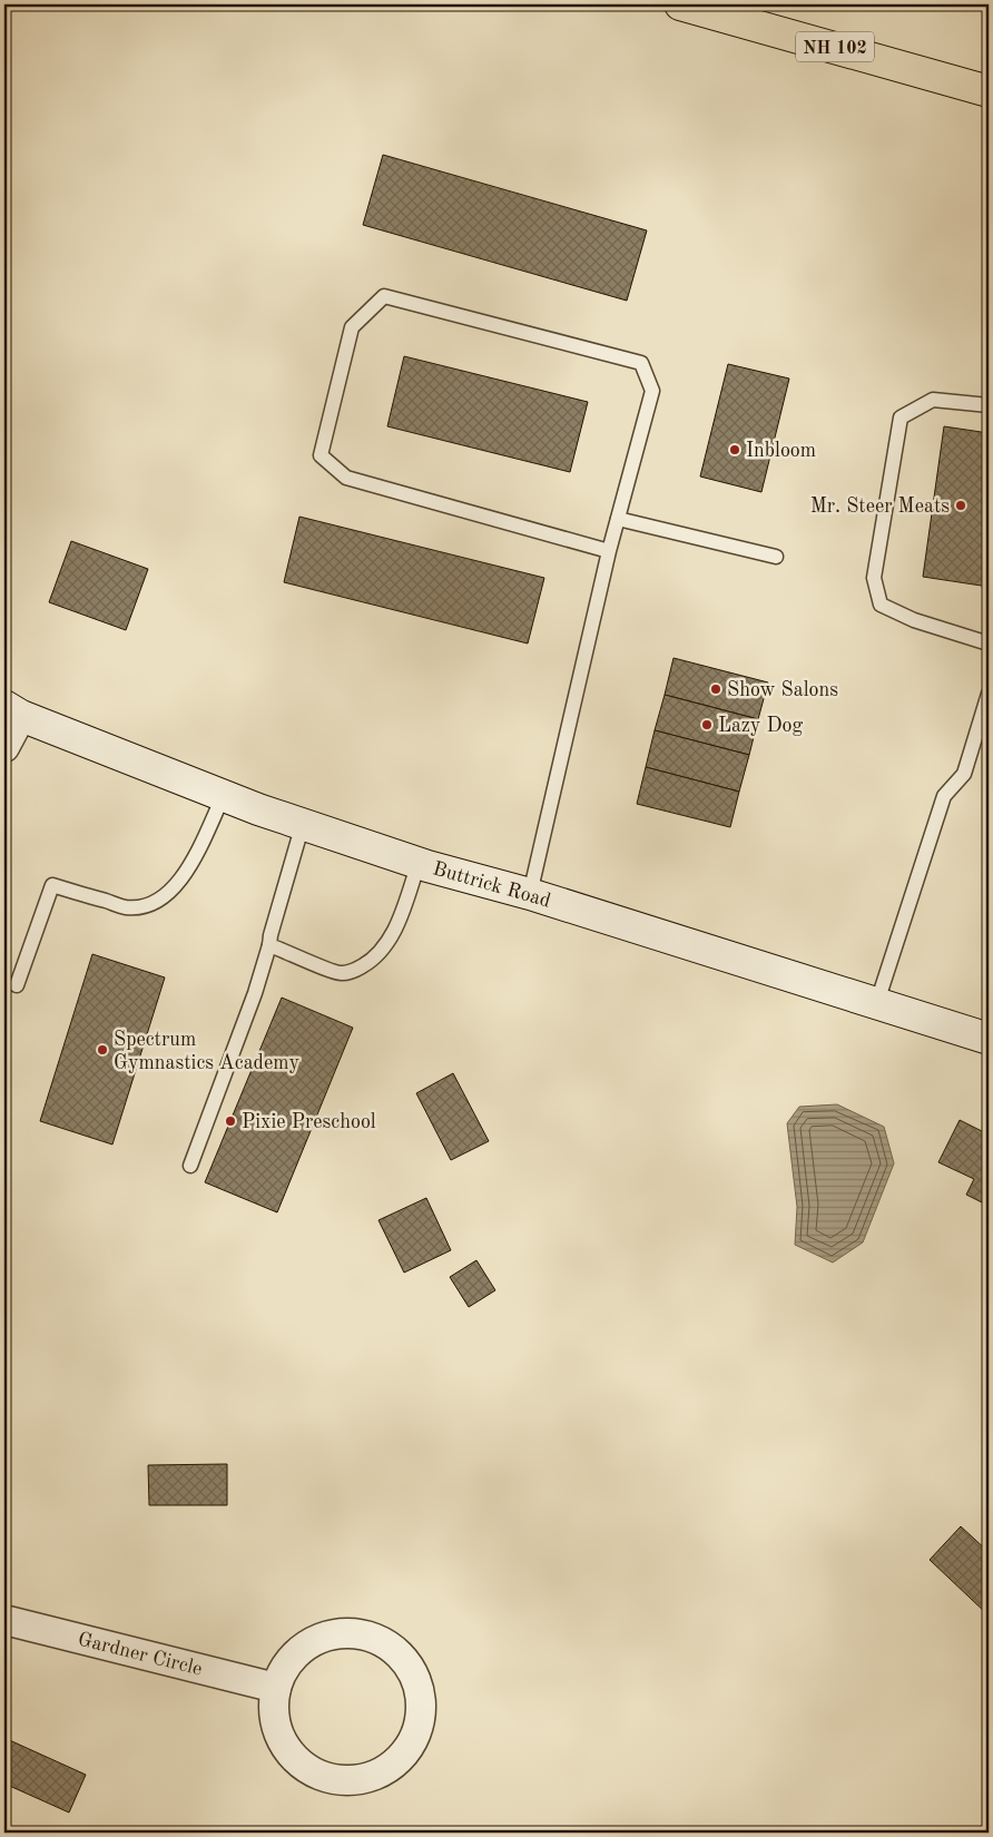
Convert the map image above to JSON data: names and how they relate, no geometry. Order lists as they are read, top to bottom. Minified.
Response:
{"streets":{"main road":["NH 102"],"street":["Buttrick Road","Gardner Circle"]},"places":["Inbloom","Mr. Steer Meats","Show Salons","Lazy Dog","Spectrum Gymnastics Academy","Pixie Preschool"]}
